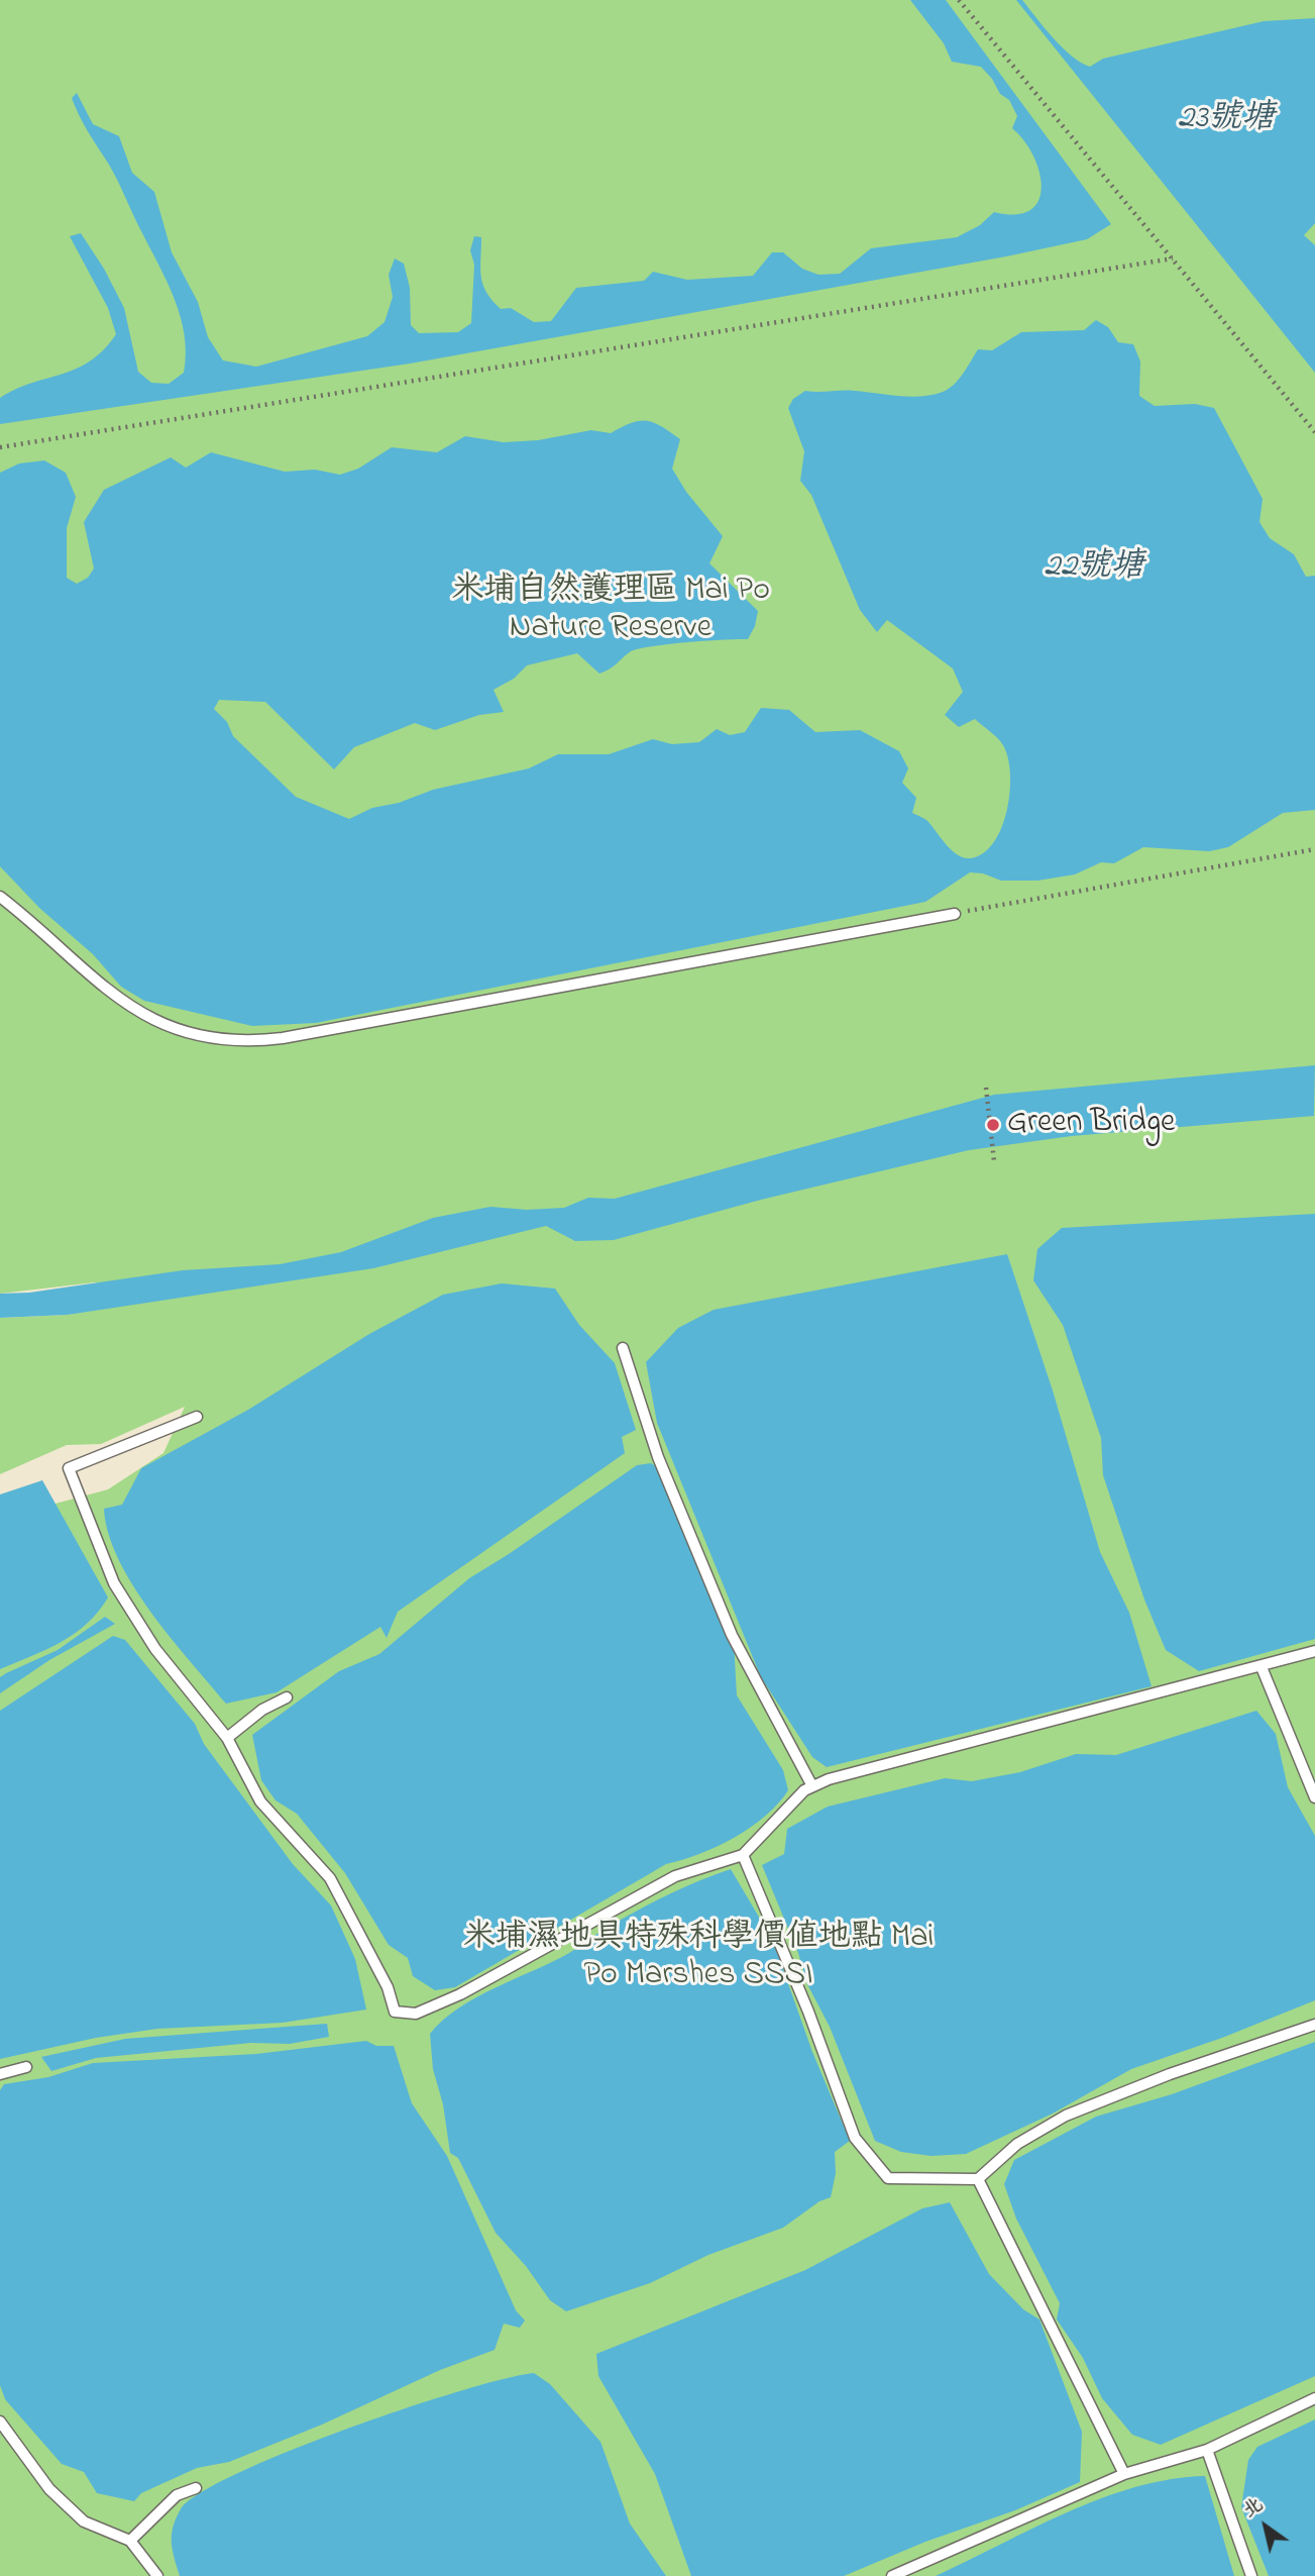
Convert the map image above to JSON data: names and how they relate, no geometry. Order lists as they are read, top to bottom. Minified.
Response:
{"water":["23號塘","22號塘"],"parks":["米埔自然護理區 Mai Po Nature Reserve","米埔濕地具特殊科學價值地點 Mai Po Marshes SSSI"],"places":["Green Bridge"],"north":"top left"}
